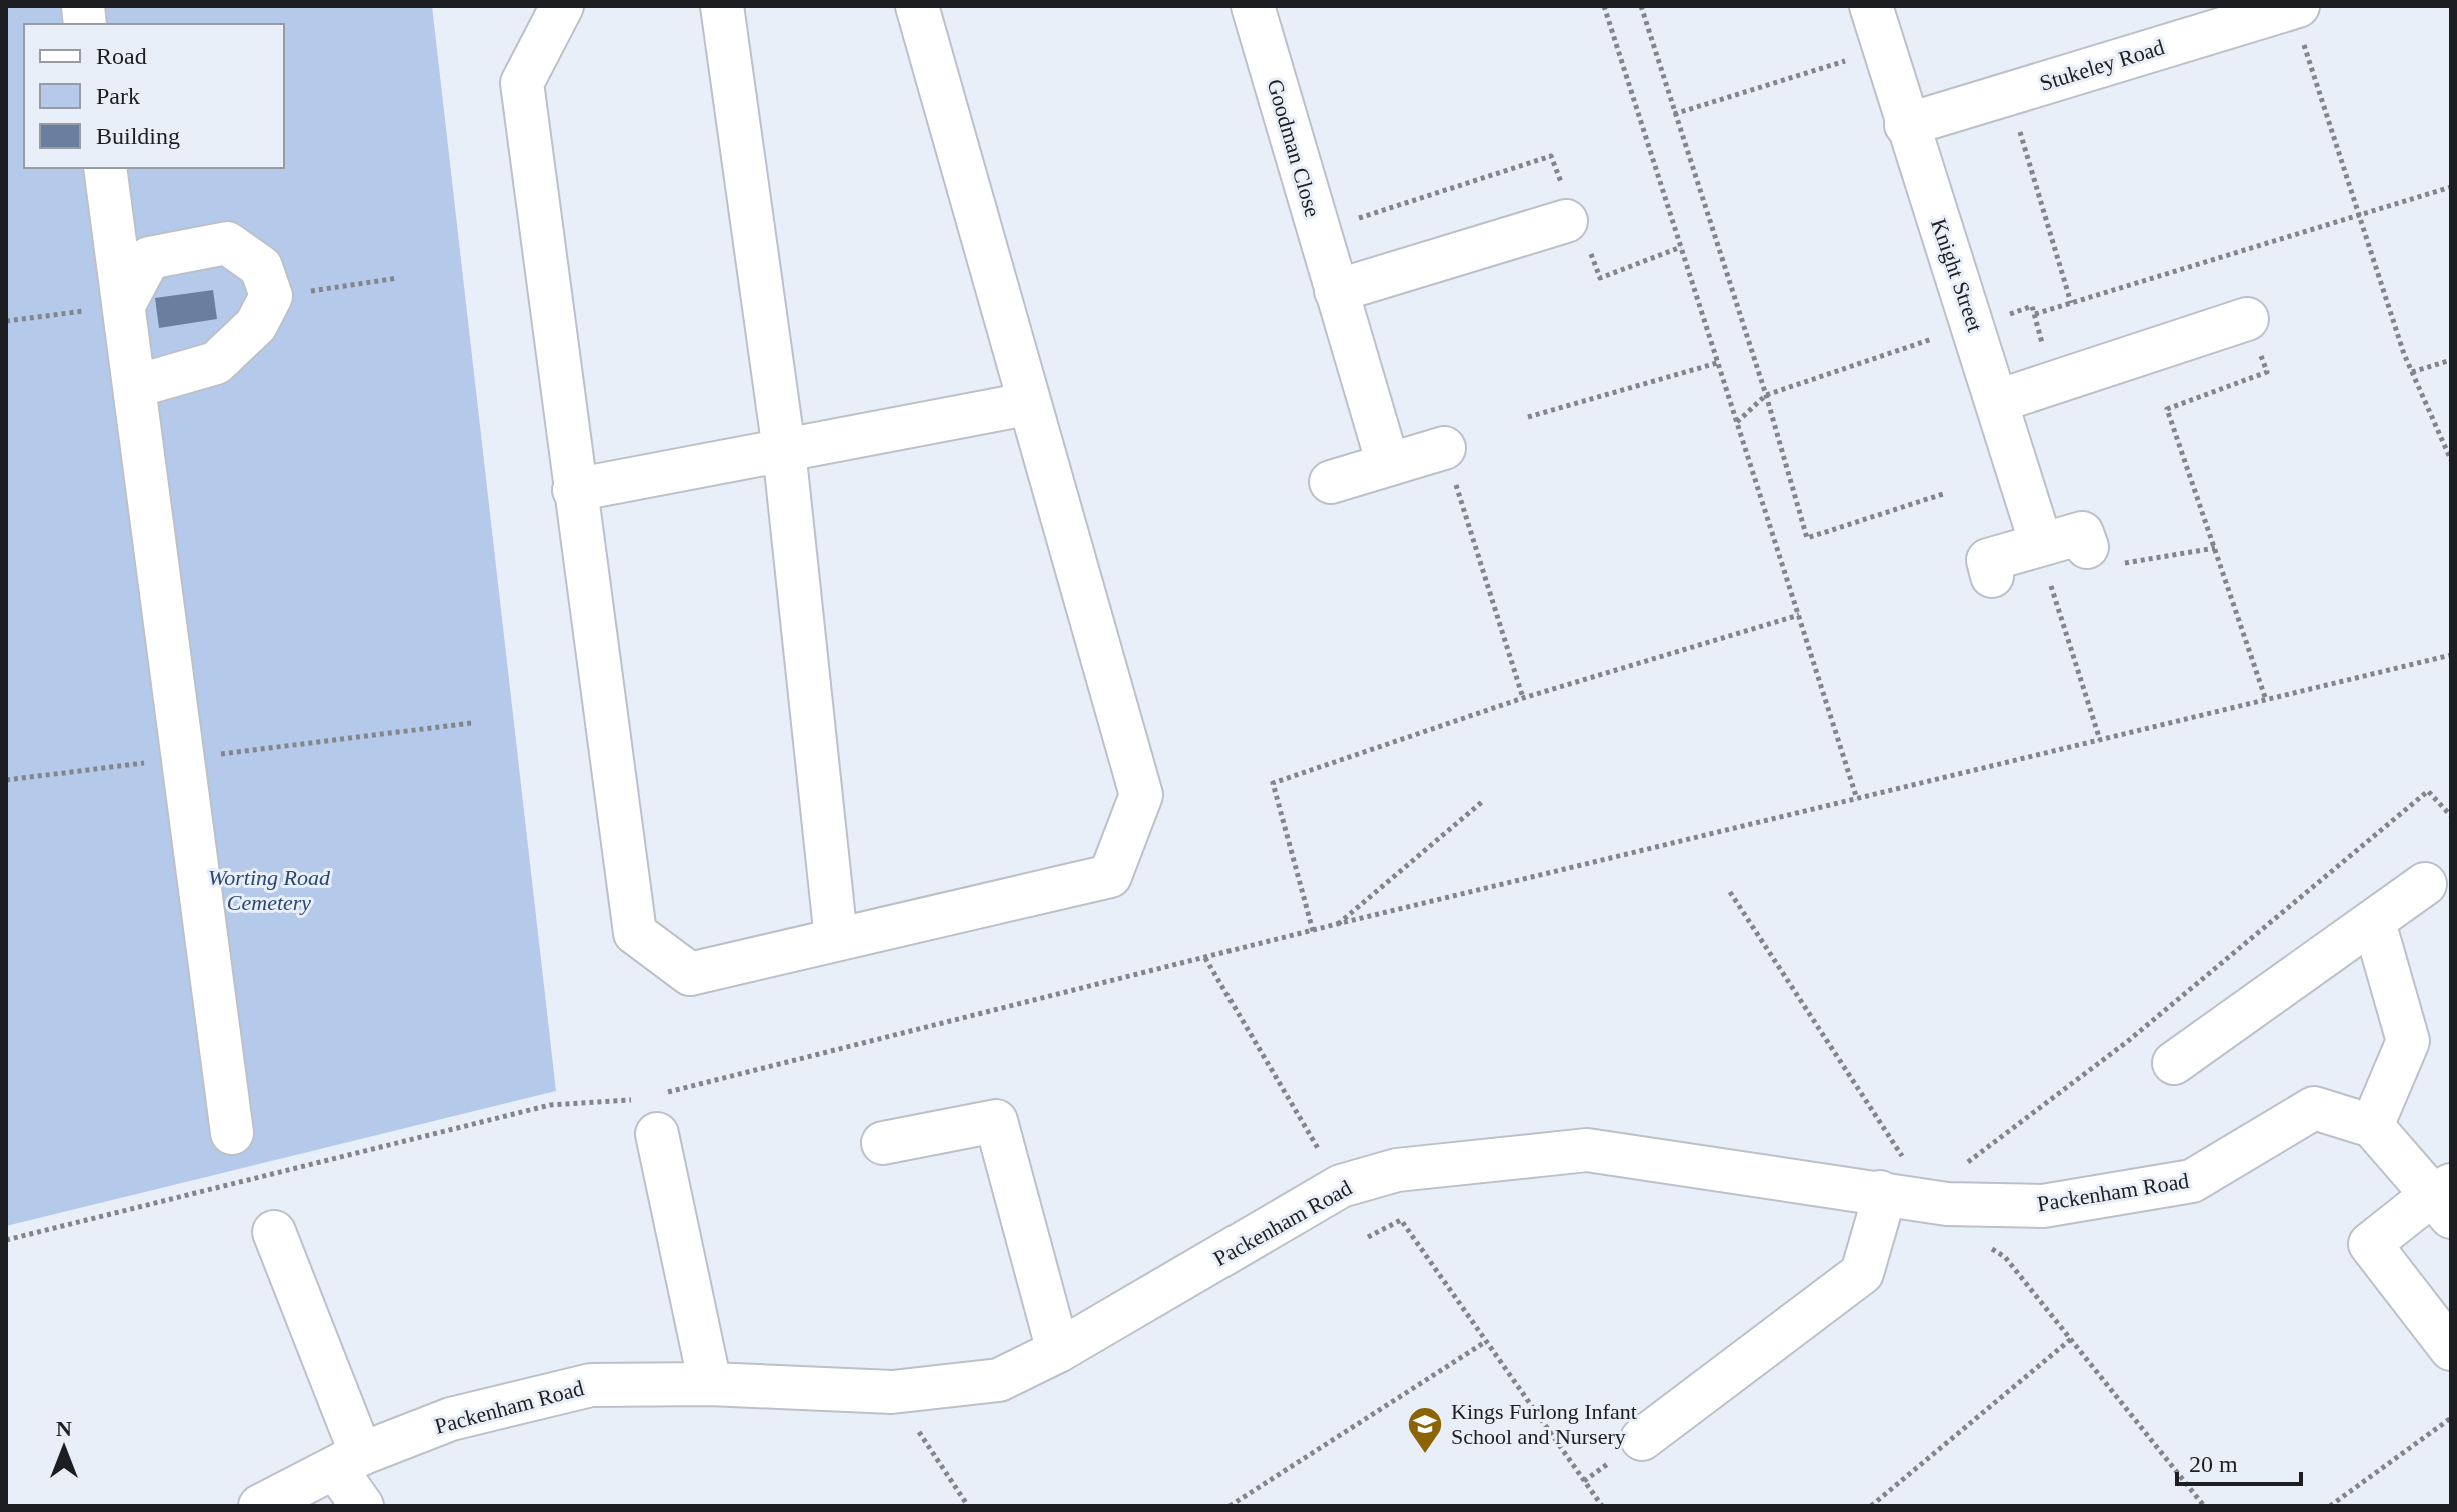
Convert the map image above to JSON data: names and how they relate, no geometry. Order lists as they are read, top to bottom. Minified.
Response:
{"streets":{"street":["Stukeley Road","Goodman Close","Knight Street","Packenham Road"]},"crossings":[["Stukeley Road","Knight Street"]],"parks":["Worting Road Cemetery"],"places":{"school or university":["Kings Furlong Infant School and Nursery"]},"legend":["Road","Park","Building"],"scale_bar":"20 m","north":"top"}
